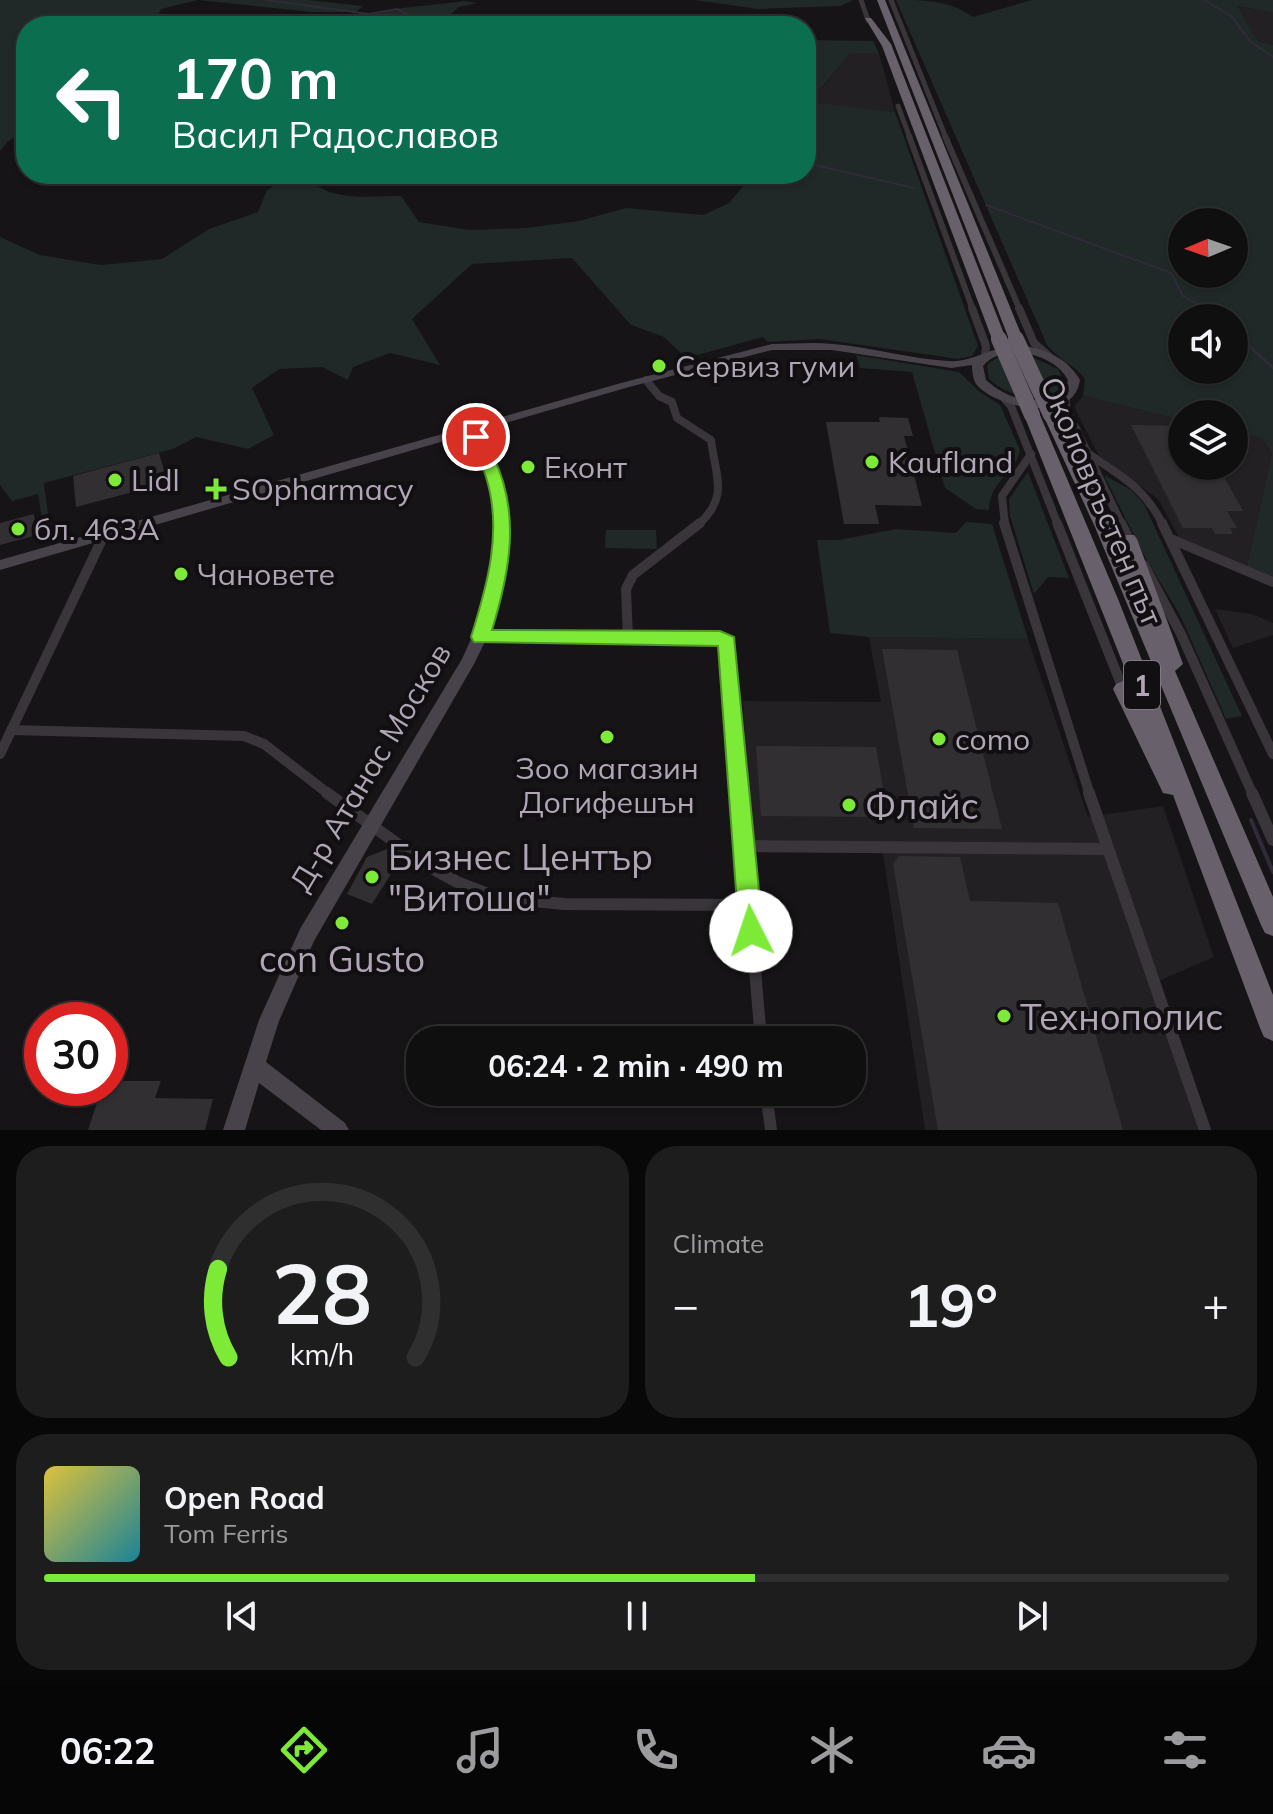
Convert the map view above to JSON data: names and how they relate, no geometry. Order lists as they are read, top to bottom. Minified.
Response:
{"streets":{"highway":["Околовръстен път","1"],"street":["Д-р Атанас Москов"]},"places":{"other":["Сервиз гуми","Kaufland","Еконт","Lidl","бл. 463А","Чановете","Зоо магазин Догифешън","como","Флайс","Бизнес Център \"Витоша\"","con Gusto","Технополис"],"health":["SOpharmacy"]},"north":"left","page":{"turn":["170 m","Васил Радославов"],"limit":"30","trip":"06:24 · 2 min · 490 m","tile":"Climate","heat":["−","19°","+"],"song":["Open Road","Tom Ferris"],"tabs":"06:22","gauge":["28","km/h"]}}
